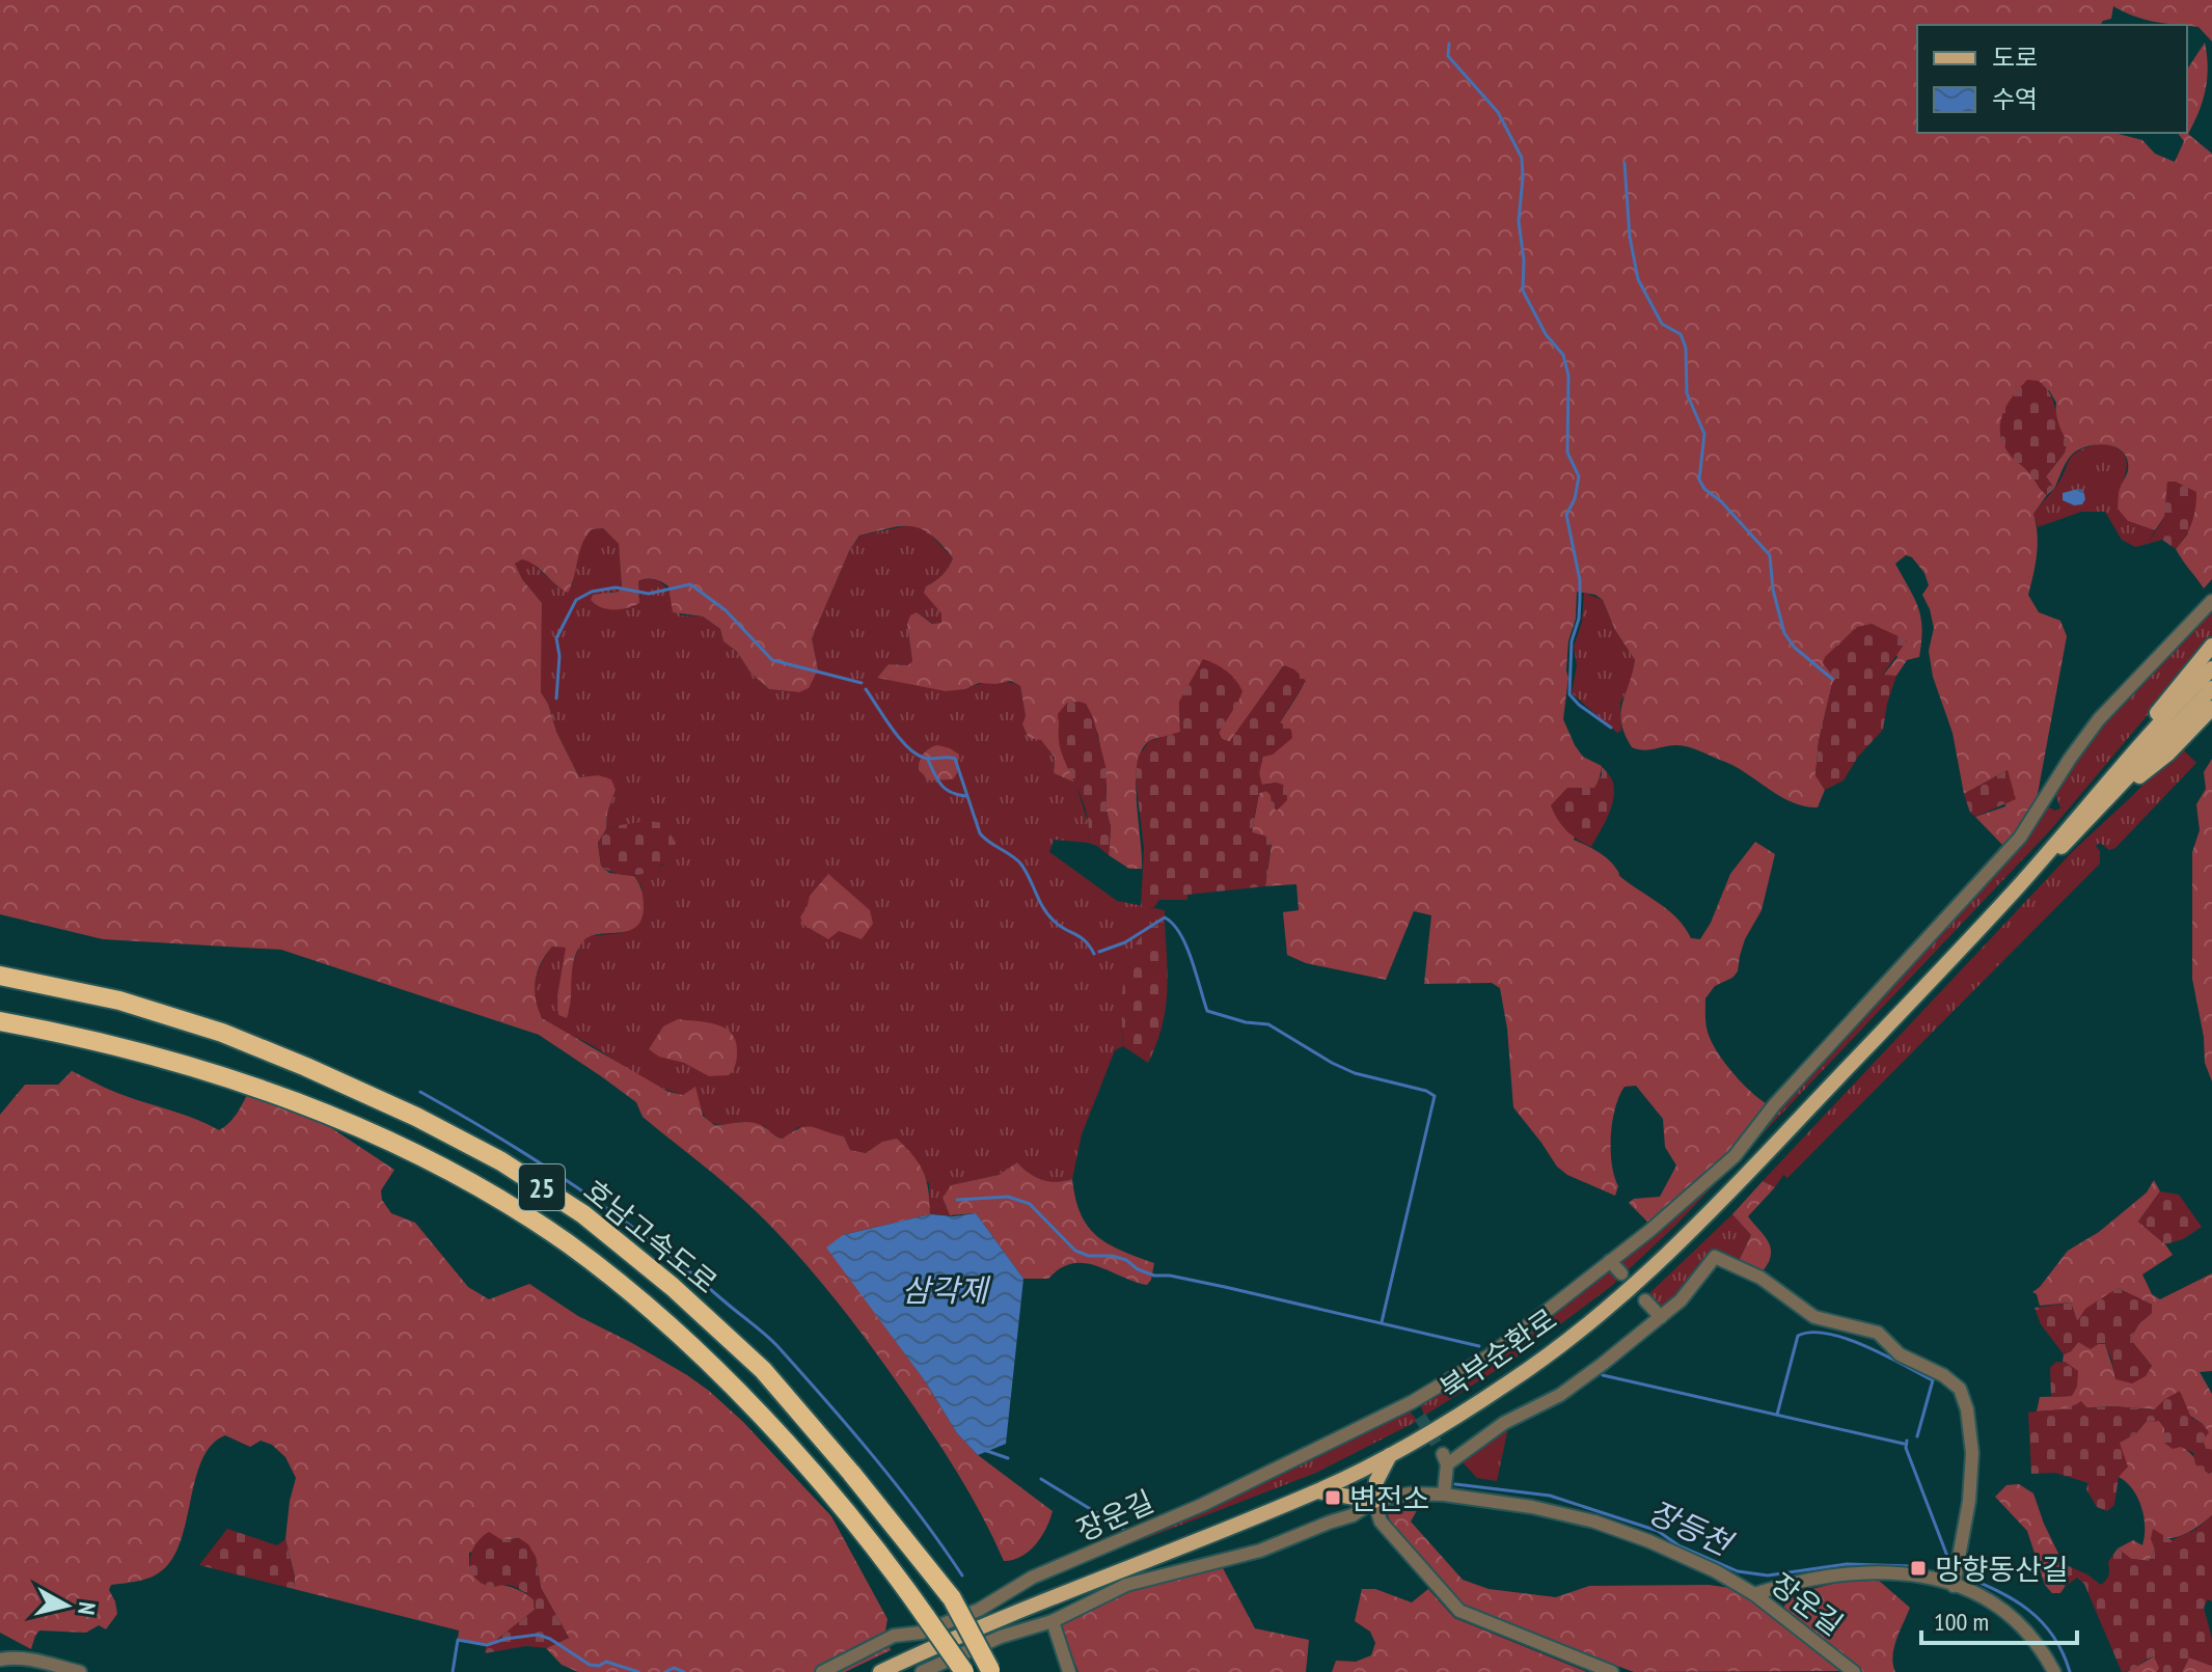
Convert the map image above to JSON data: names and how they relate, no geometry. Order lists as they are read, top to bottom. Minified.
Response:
{"streets":{"highway":["25","호남고속도로"],"main road":["북부순환로"],"street":["장운길"]},"water":["삼각제","장등천"],"places":{"transit":["변전소","망향동산길"]},"legend":["도로","수역"],"scale_bar":"100 m","north":"right"}
